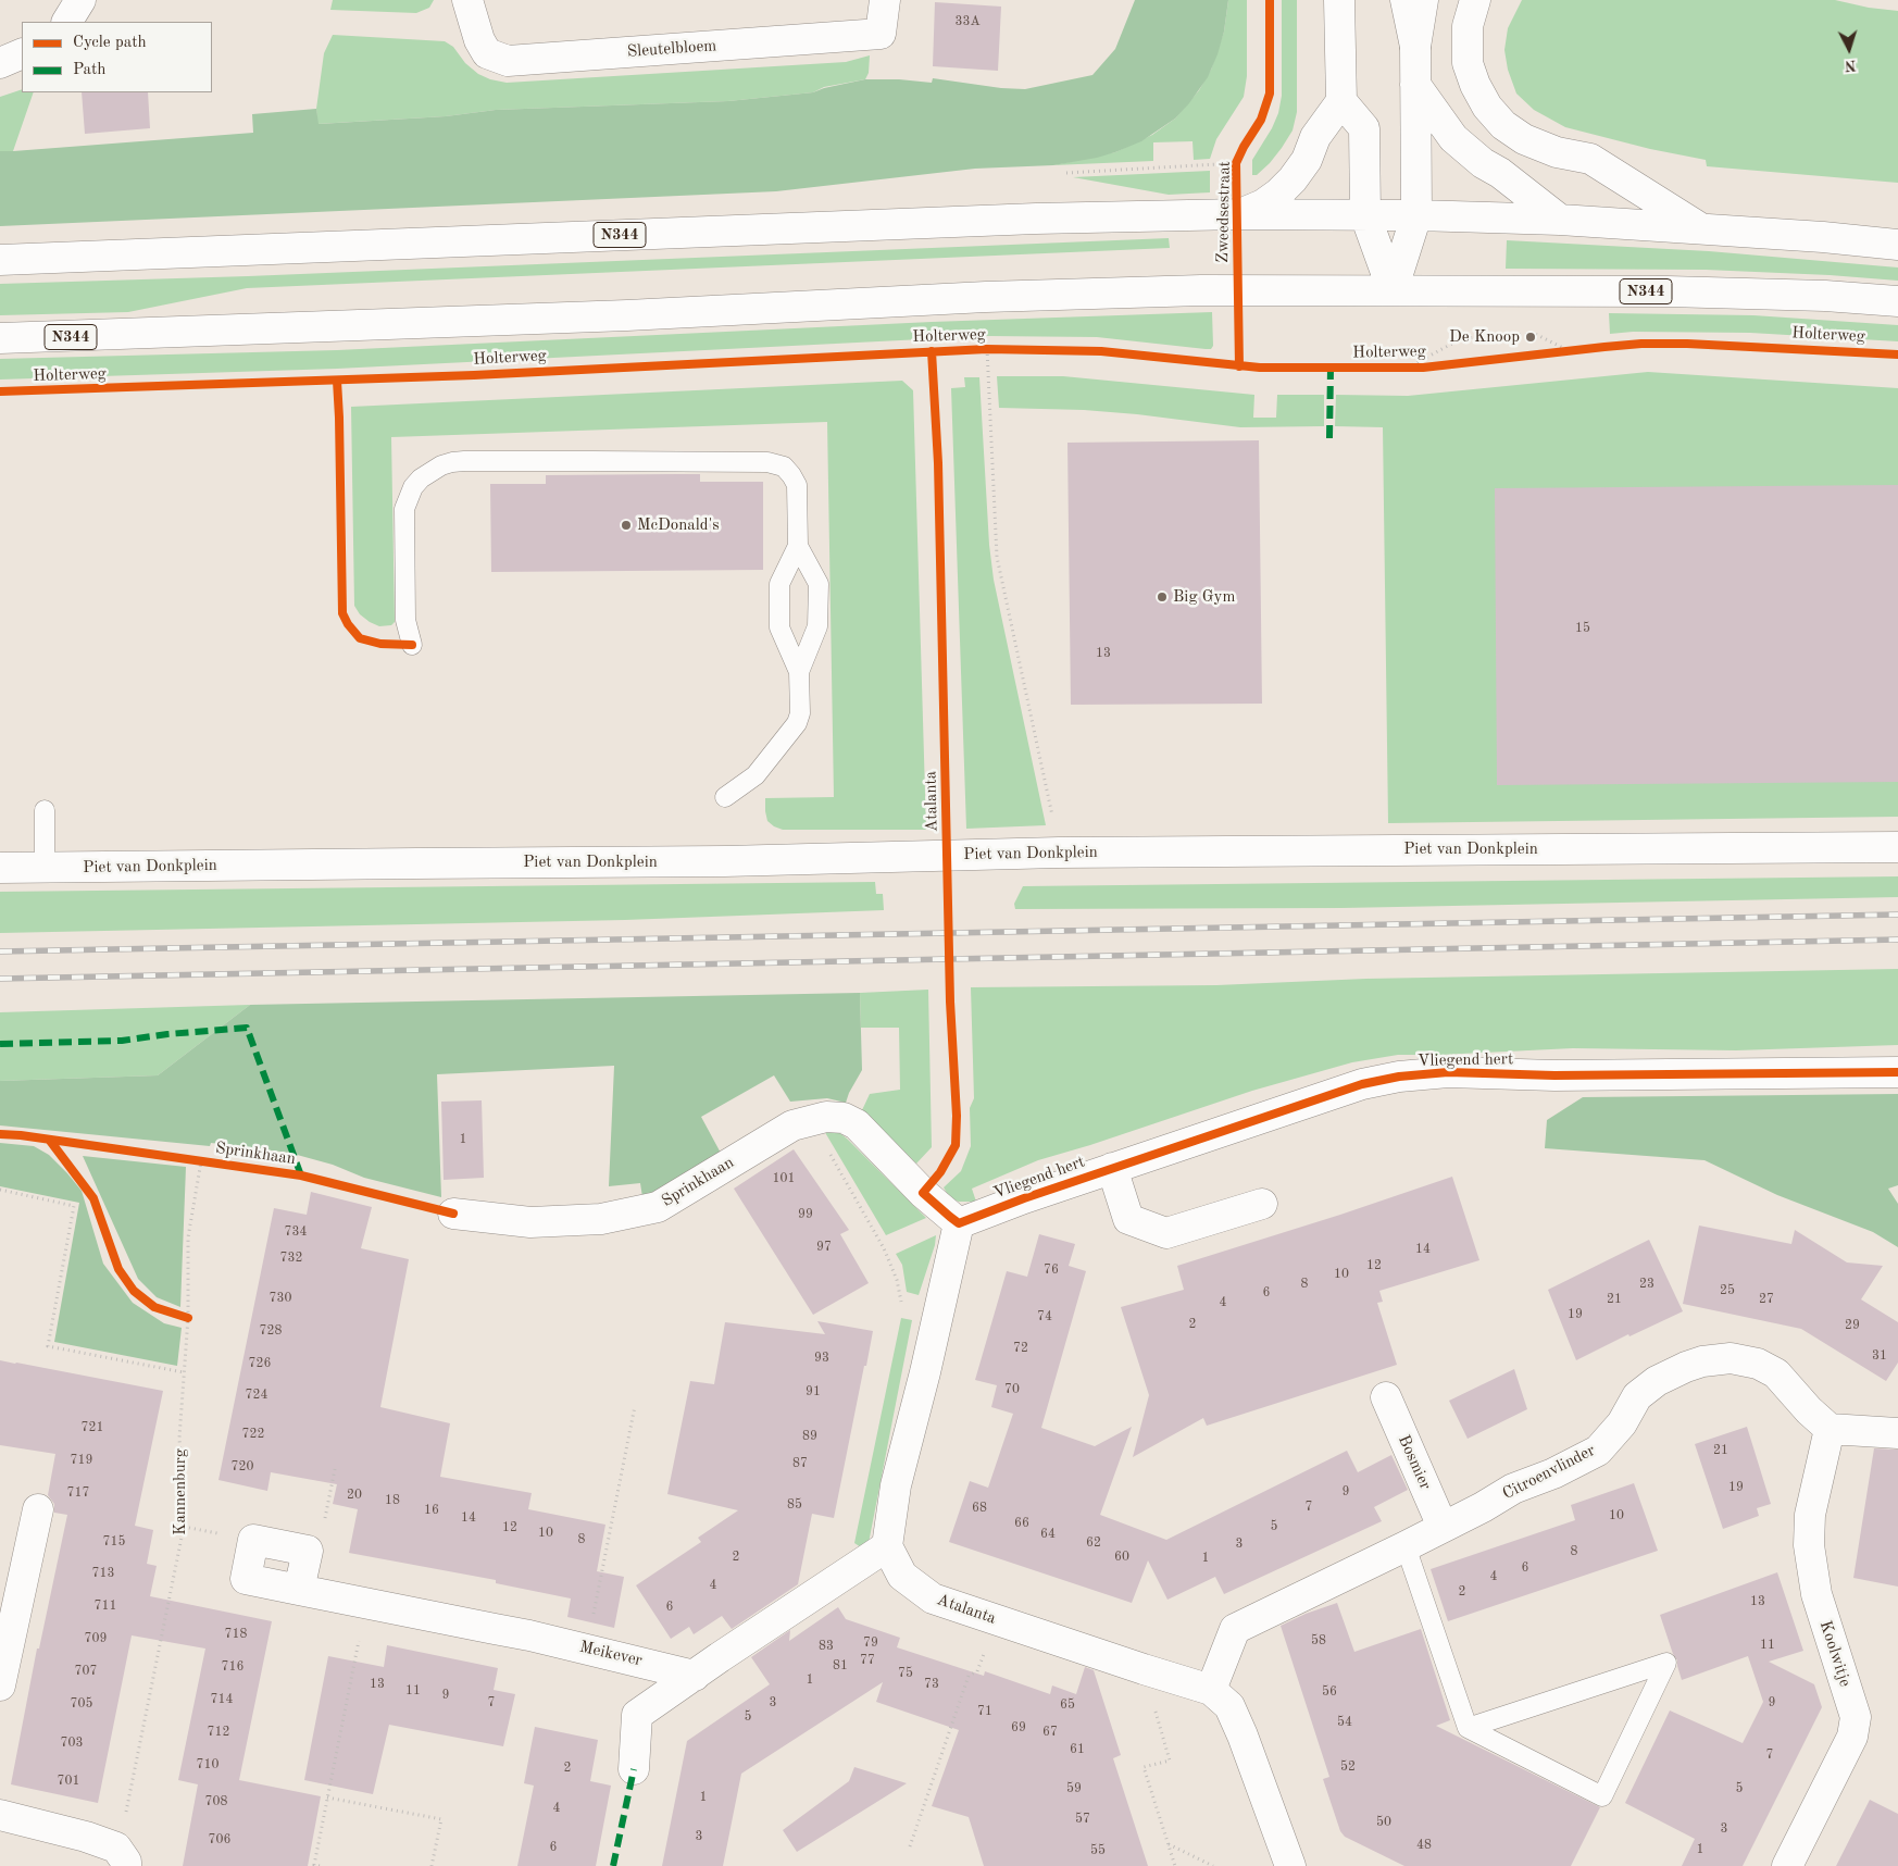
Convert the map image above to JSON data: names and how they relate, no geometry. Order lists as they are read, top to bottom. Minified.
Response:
{"streets":{"street":["Sleutelbloem","N344","Atalanta","Piet van Donkplein","Vliegend hert","Sprinkhaan","Bosmier","Citroenvlinder","Meikever","Koolwitje"],"path":["Kannenburg"],"cycle path":["Zweedsestraat","Holterweg"]},"crossings":[["Zweedsestraat","N344"],["Atalanta","Citroenvlinder"],["Sprinkhaan","Kannenburg"],["Bosmier","Citroenvlinder"],["Citroenvlinder","Koolwitje"]],"places":["De Knoop","McDonald's","Big Gym"],"house_numbers":["33A","15","13","1","101","99","734","97","14","732","12","76","10","8","23","25","6","730","21","27","4","19","74","2","29","728","72","31","93","726","70","91","724","721","722","89","21","719","87","720","19","9","717","20","18","85","7","68","16","10","14","66","5","12","10","64","8","715","62","3","8","2","60","1","6","713","4","4","2","13","711","6","718","709","58","79","11","83","77","81","716","707","75","1","13","73","11","56","9","714","7","3","9","705","65","71","5","54","69","712","67","703","61","7","710","52","2","701","59","5","1","708","4","57","50","3","3","706","48","6","1","55"],"legend":["Cycle path","Path"],"north":"bottom"}
